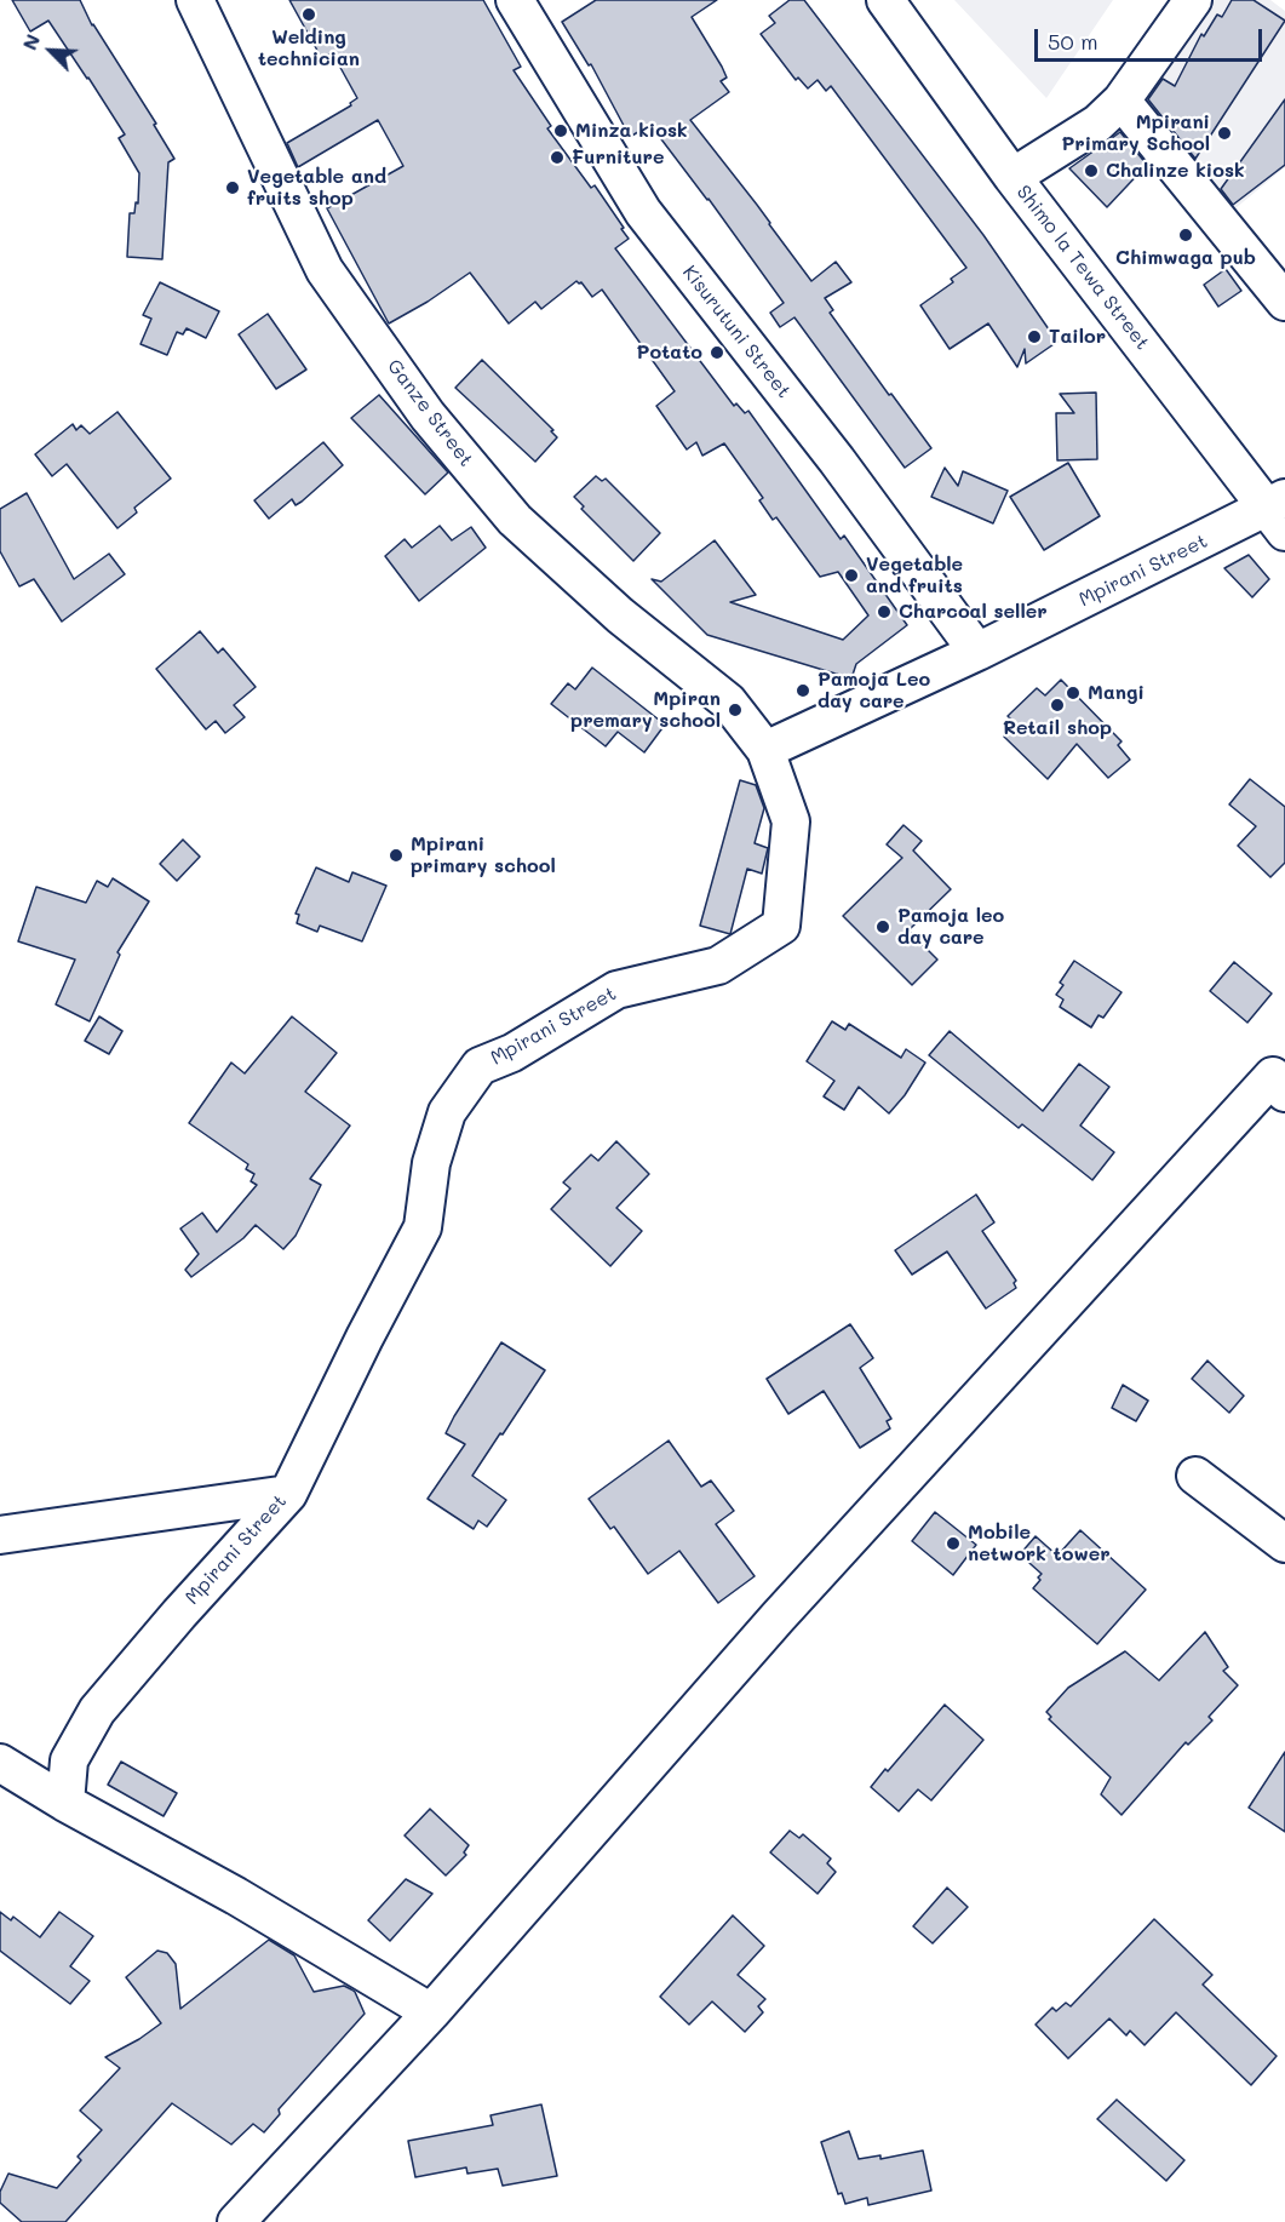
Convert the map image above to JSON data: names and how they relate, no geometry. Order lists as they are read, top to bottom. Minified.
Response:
{"streets":{"street":["Shimo la Tewa Street","Kisurutuni Street","Ganze Street","Mpirani Street"]},"crossings":[["Shimo la Tewa Street","Mpirani Street"],["Kisurutuni Street","Mpirani Street"],["Ganze Street","Mpirani Street"]],"places":["Welding technician","Minza kiosk","Mpirani Primary School","Furniture","Chalinze kiosk","Vegetable and fruits shop","Chimwaga pub","Tailor","Potato","Vegetable and fruits","Charcoal seller","Pamoja Leo day care","Mangi","Retail shop","Mpiran premary school","Mpirani primary school","Pamoja leo day care","Mobile network tower"],"scale_bar":"50 m","north":"top left"}
